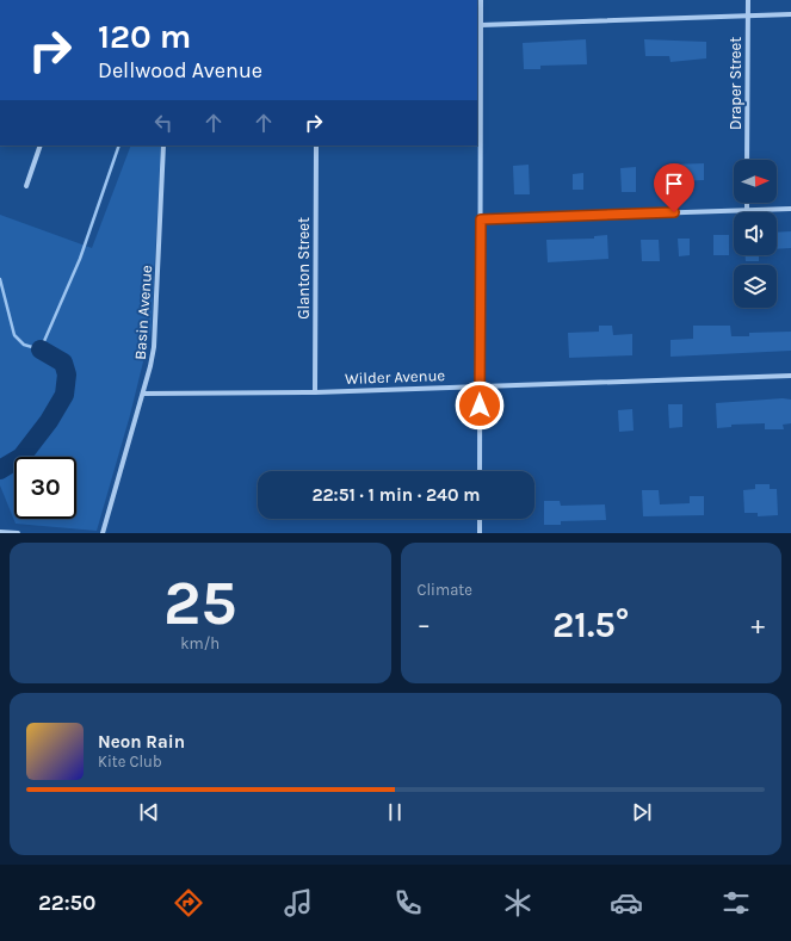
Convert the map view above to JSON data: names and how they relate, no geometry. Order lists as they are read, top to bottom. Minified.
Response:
{"streets":{"street":["Draper Street","Glanton Street","Basin Avenue","Wilder Avenue"]},"crossings":[["Glanton Street","Wilder Avenue"],["Basin Avenue","Wilder Avenue"]],"north":"right","page":{"turn":["120 m","Dellwood Avenue"],"limit":"30","trip":"22:51 · 1 min · 240 m","tile":[["25","km/h"],"Climate"],"heat":["−","21.5°","+"],"song":["Neon Rain","Kite Club"],"tabs":"22:50"}}
